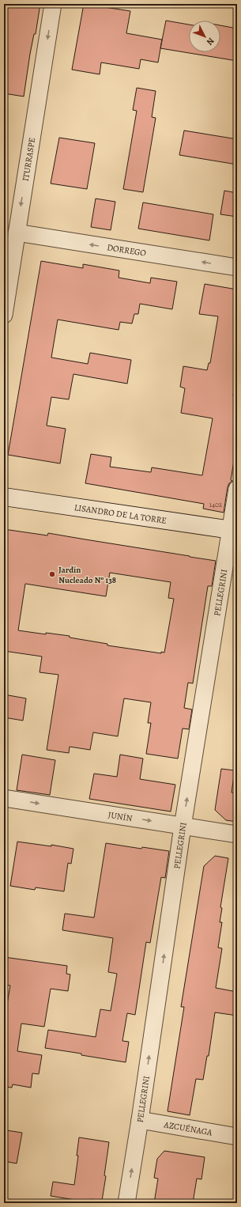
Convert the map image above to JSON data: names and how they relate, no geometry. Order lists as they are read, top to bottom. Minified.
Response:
{"streets":{"main road":["LISANDRO DE LA TORRE"],"street":["ITURRASPE","DORREGO","PELLEGRINI","JUNÍN","AZCUÉNAGA"]},"crossings":[["ITURRASPE","DORREGO"],["LISANDRO DE LA TORRE","PELLEGRINI"],["PELLEGRINI","JUNÍN"],["PELLEGRINI","AZCUÉNAGA"]],"one_way":["ITURRASPE","DORREGO","PELLEGRINI","JUNÍN"],"places":["Jardín Nucleado Nº 138"],"house_numbers":["1402"],"north":"bottom right"}
